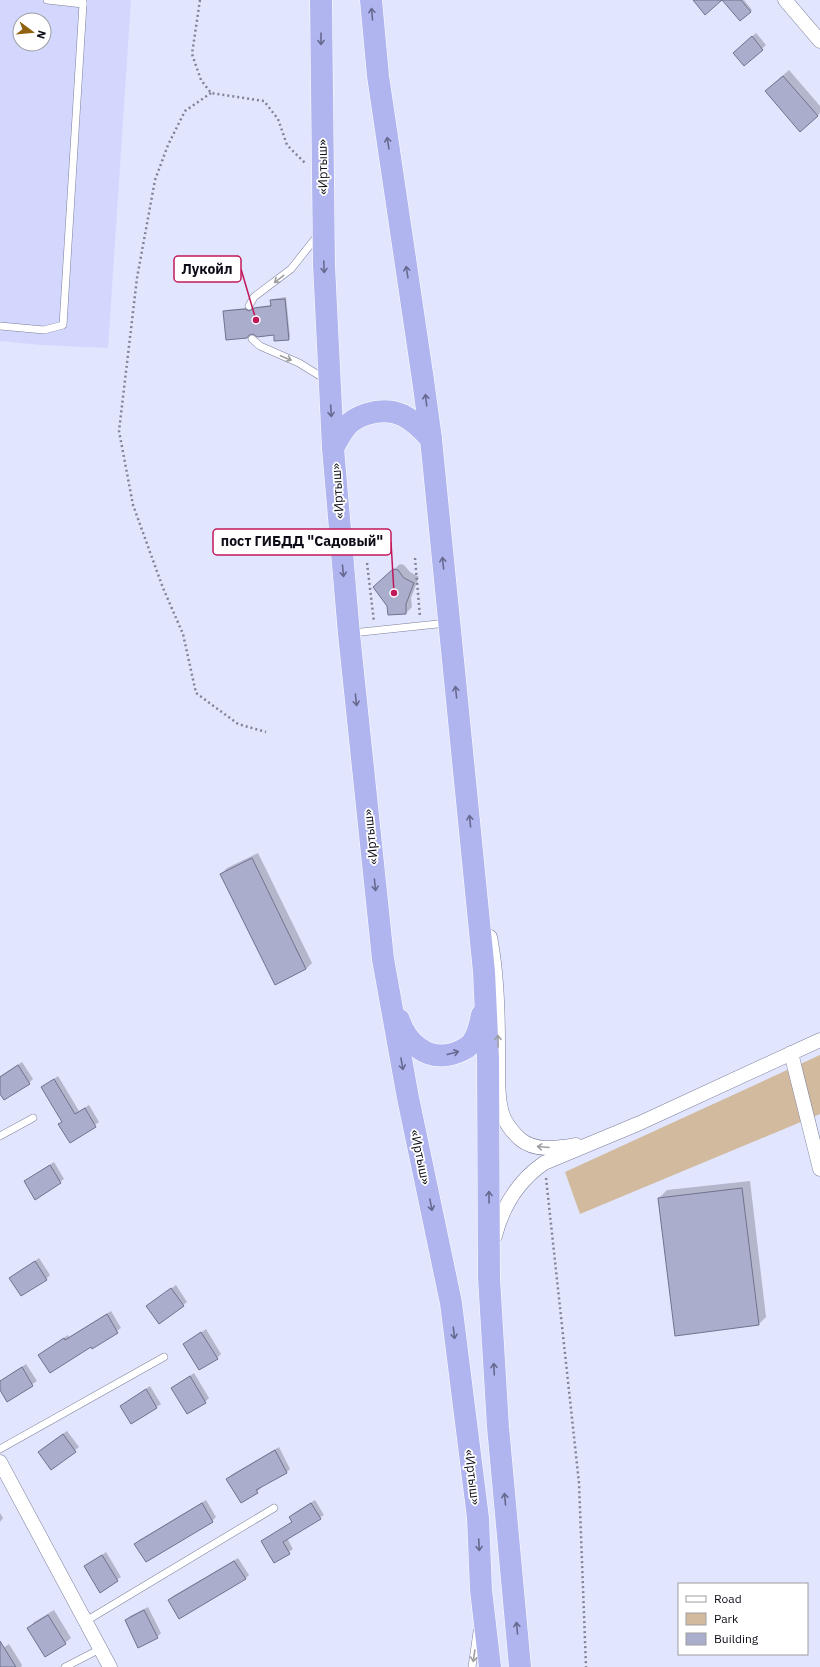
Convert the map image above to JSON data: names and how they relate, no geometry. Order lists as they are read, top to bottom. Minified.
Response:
{"streets":{"highway":["«Иртыш»"]},"places":["Лукойл","пост ГИБДД \"Садовый\""],"legend":["Road","Park","Building"],"north":"right"}
